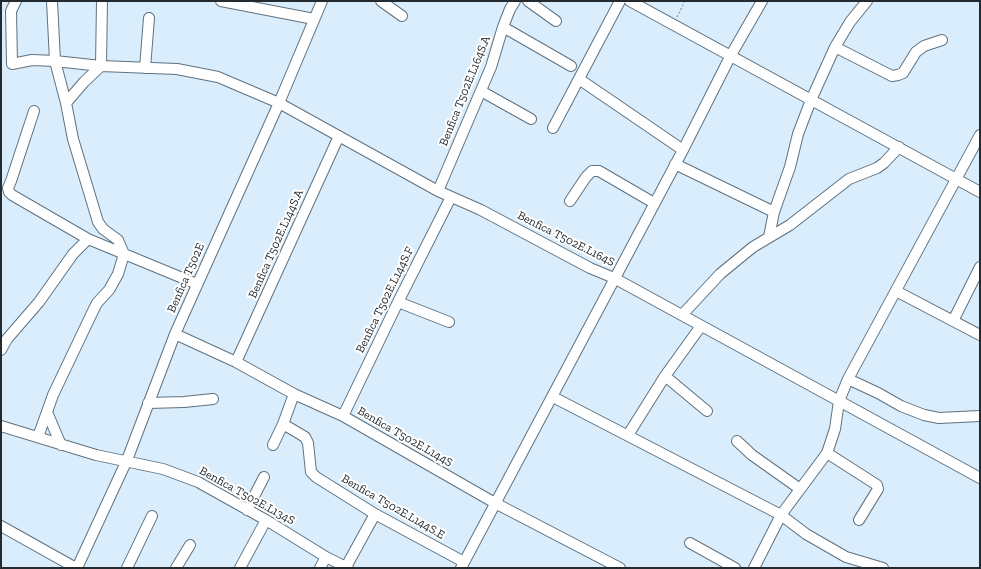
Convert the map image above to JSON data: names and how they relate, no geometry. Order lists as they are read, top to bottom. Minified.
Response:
{"streets":{"street":["Benfica T502E.L164S.A","Benfica T502E.L164S","Benfica T502E.L144S.A","Benfica T502E","Benfica T502E.L144S.F","Benfica T502E.L144S","Benfica T502E.L134S","Benfica T502E.L144S.E"]},"crossings":[["Benfica T502E.L164S.A","Benfica T502E.L164S"],["Benfica T502E.L164S","Benfica T502E.L144S.A"],["Benfica T502E.L164S","Benfica T502E"],["Benfica T502E.L164S","Benfica T502E.L144S.F"],["Benfica T502E.L144S.A","Benfica T502E.L144S"],["Benfica T502E","Benfica T502E.L144S"],["Benfica T502E","Benfica T502E.L134S"],["Benfica T502E.L144S.F","Benfica T502E.L144S"]]}
